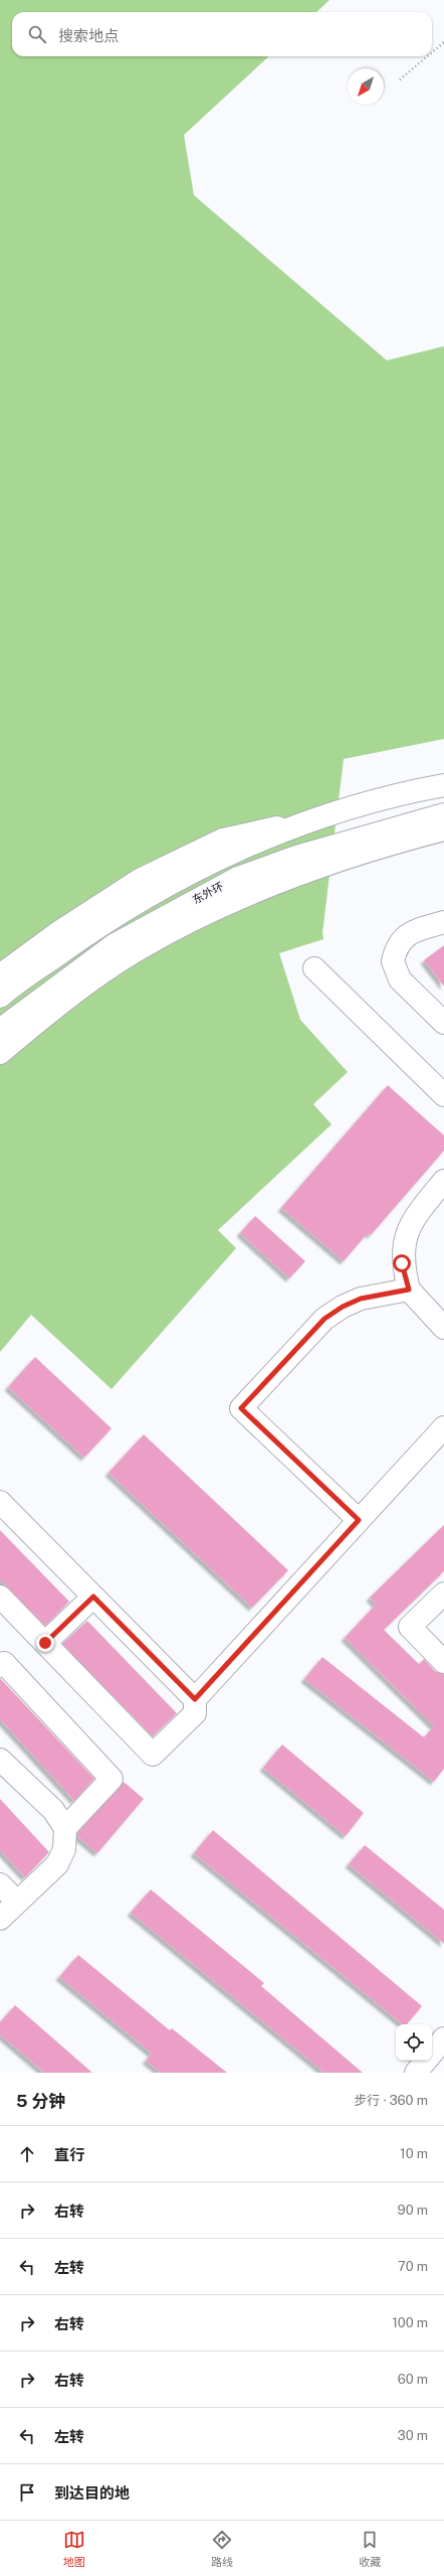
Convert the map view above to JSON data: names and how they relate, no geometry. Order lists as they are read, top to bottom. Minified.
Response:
{"streets":{"main road":["东外环"]},"north":"bottom left","page":{"search":"搜索地点","heading":["5 分钟","步行 · 360 m"],"list":[["直行","10 m"],["右转","90 m"],["左转","70 m"],["右转","100 m"],["右转","60 m"],["左转","30 m"],"到达目的地"],"nav":["地图","路线","收藏"]}}
